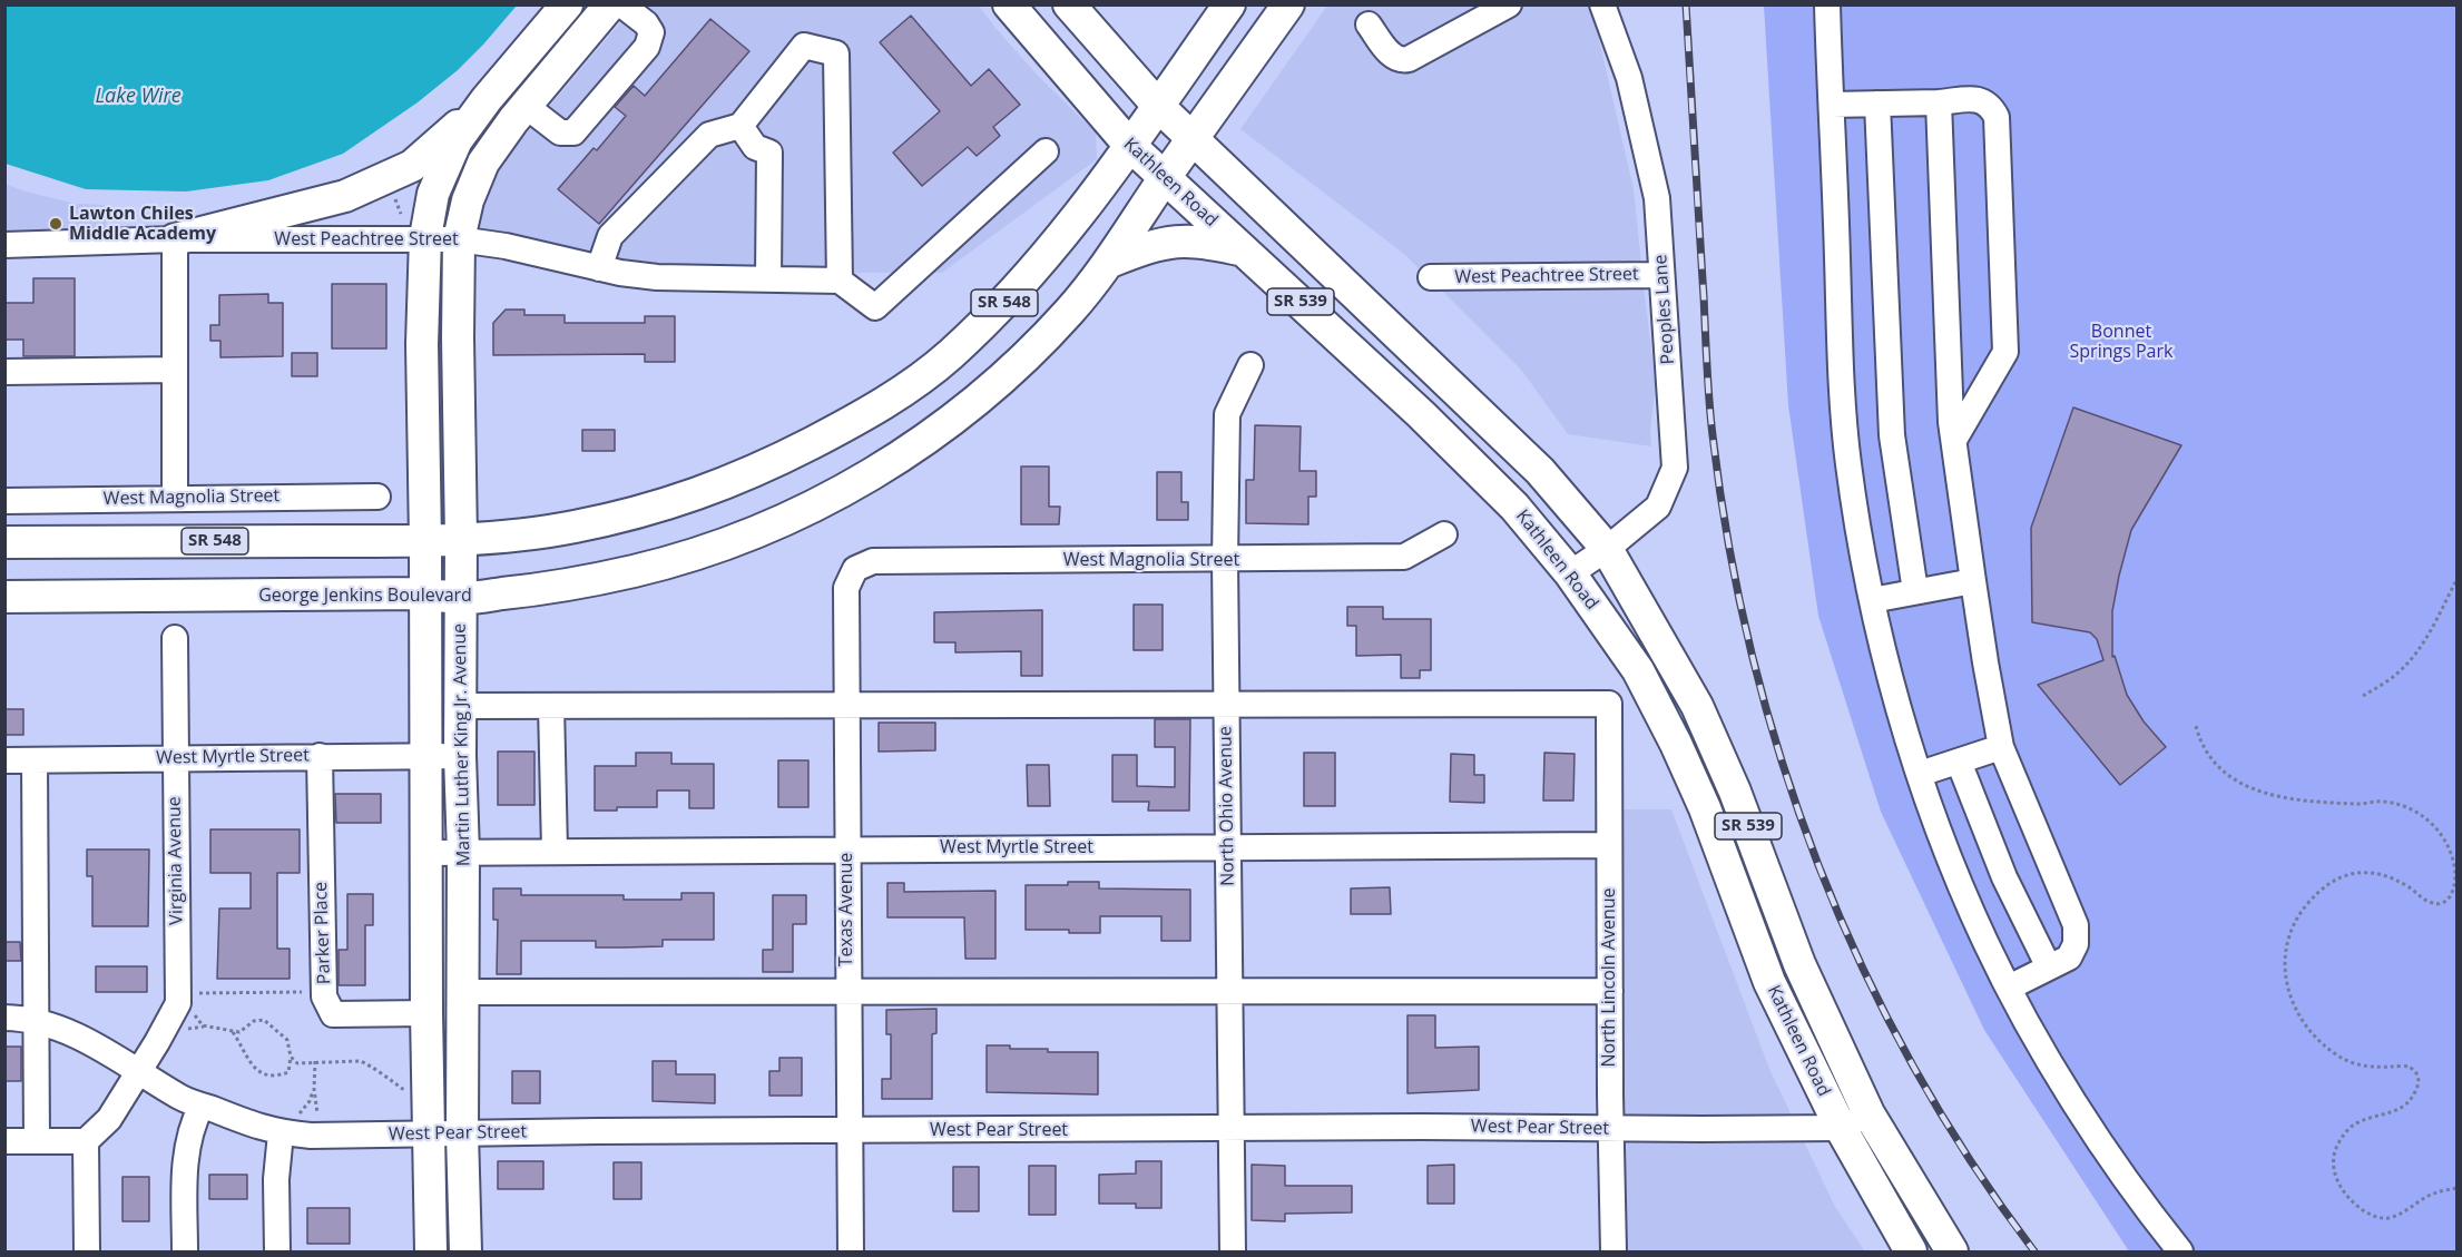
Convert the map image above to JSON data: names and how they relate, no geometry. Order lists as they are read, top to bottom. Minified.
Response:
{"streets":{"main road":["Kathleen Road","SR 539","SR 548","George Jenkins Boulevard","Martin Luther King Jr. Avenue"],"street":["West Peachtree Street","Peoples Lane","West Magnolia Street","West Myrtle Street","North Ohio Avenue","Virginia Avenue","Texas Avenue","Parker Place","North Lincoln Avenue","West Pear Street"]},"crossings":[["Kathleen Road","SR 548"],["Kathleen Road","Peoples Lane"],["Kathleen Road","George Jenkins Boulevard"],["Kathleen Road","West Pear Street"],["West Peachtree Street","Peoples Lane"],["West Peachtree Street","Martin Luther King Jr. Avenue"],["SR 548","Martin Luther King Jr. Avenue"],["West Magnolia Street","North Ohio Avenue"],["West Magnolia Street","Texas Avenue"],["George Jenkins Boulevard","Martin Luther King Jr. Avenue"],["Martin Luther King Jr. Avenue","West Myrtle Street"],["Martin Luther King Jr. Avenue","Parker Place"],["Martin Luther King Jr. Avenue","West Pear Street"],["West Myrtle Street","North Ohio Avenue"],["West Myrtle Street","Virginia Avenue"],["West Myrtle Street","Texas Avenue"],["West Myrtle Street","Parker Place"],["West Myrtle Street","North Lincoln Avenue"],["North Ohio Avenue","North Lincoln Avenue"],["North Ohio Avenue","West Pear Street"],["Texas Avenue","West Pear Street"],["North Lincoln Avenue","West Pear Street"]],"water":["Lake Wire"],"parks":["Bonnet Springs Park"],"places":["Lawton Chiles Middle Academy"]}
